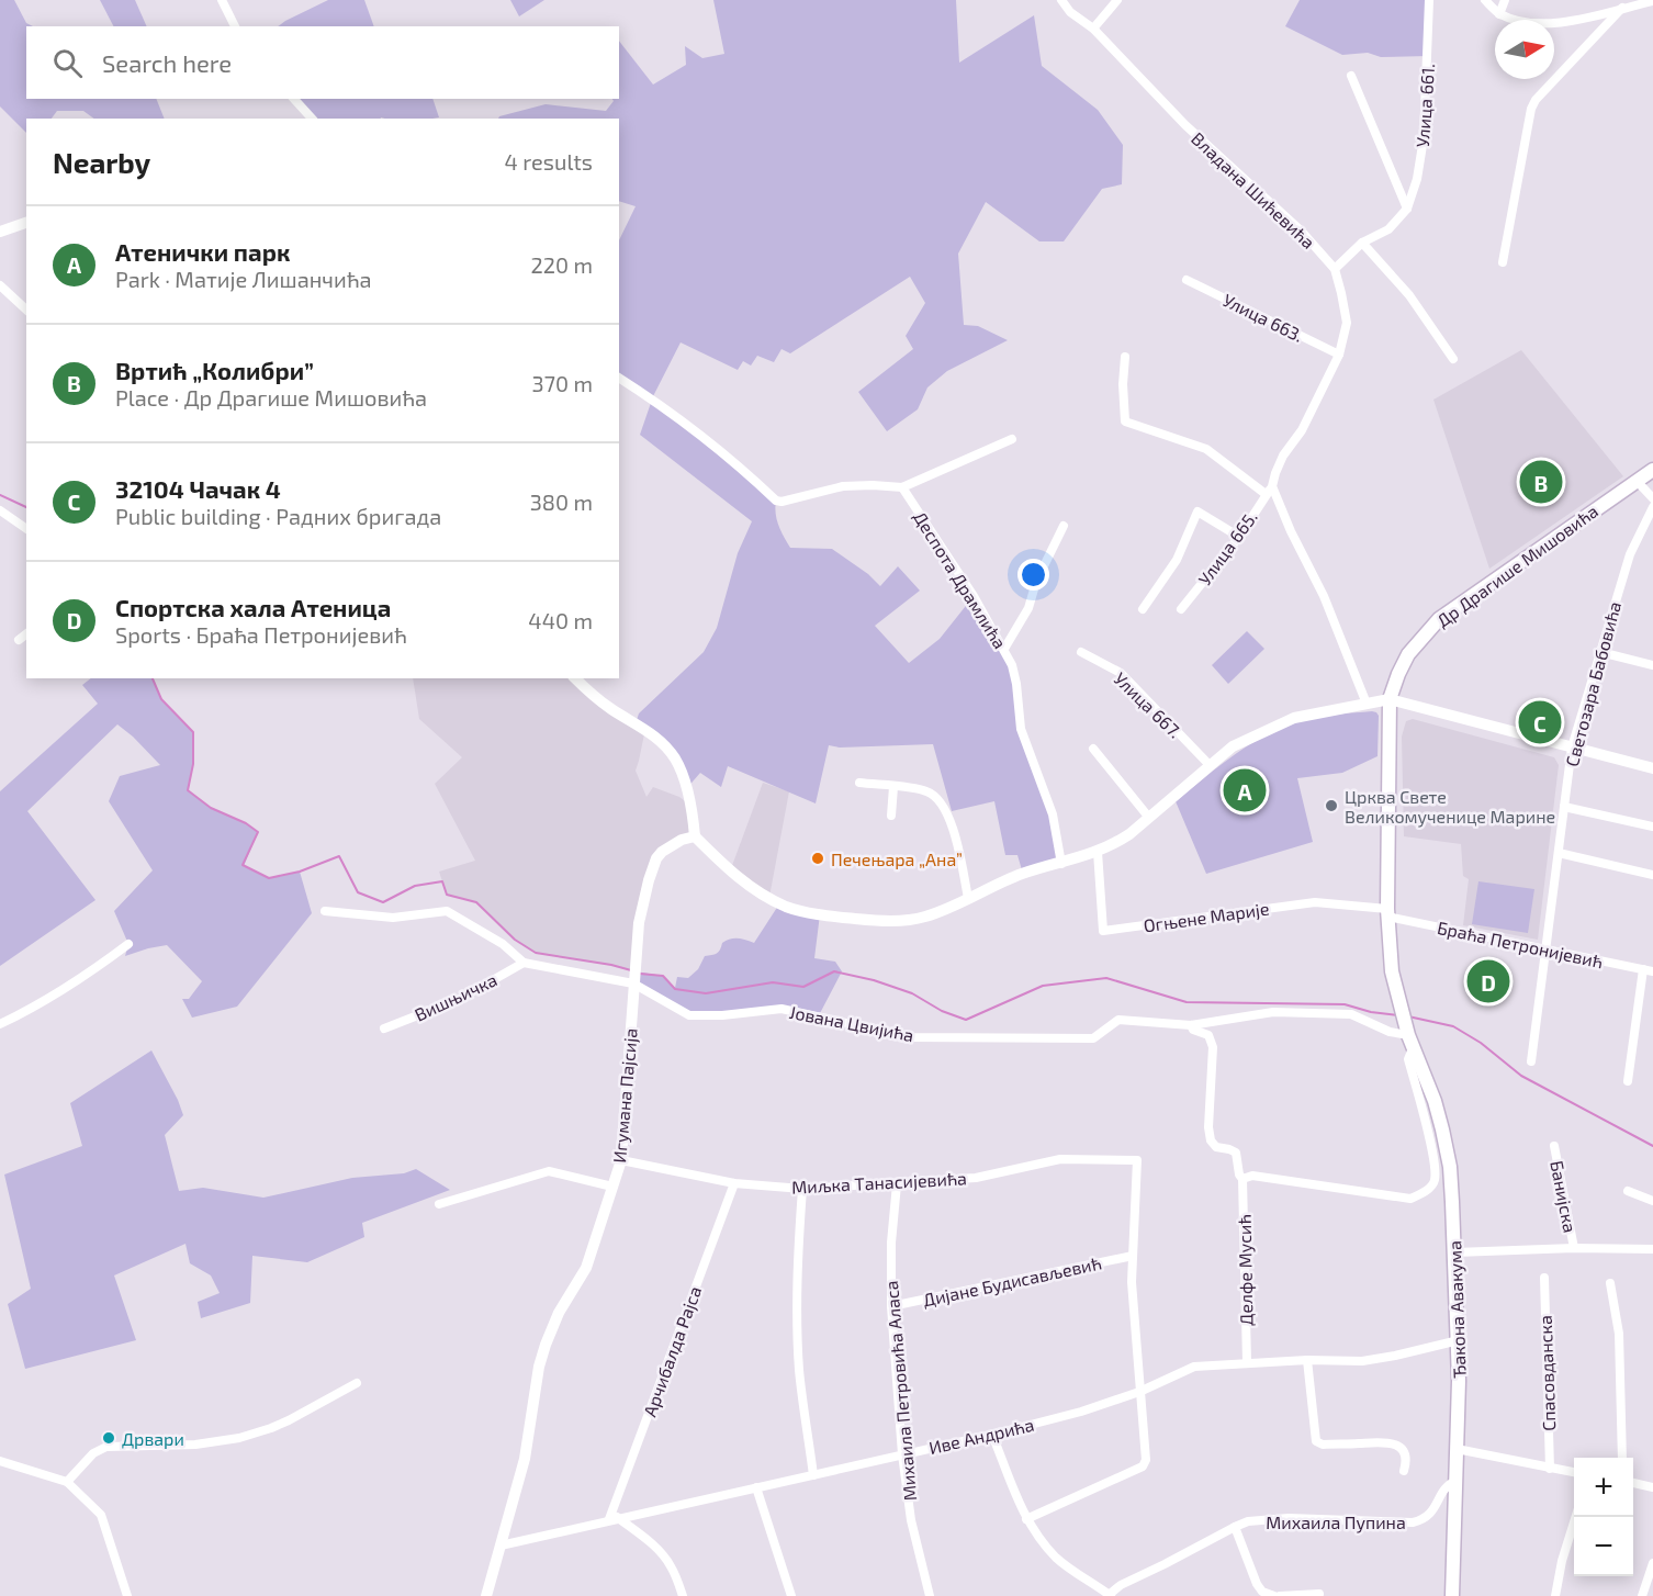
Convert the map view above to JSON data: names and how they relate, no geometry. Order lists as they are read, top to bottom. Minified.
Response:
{"streets":{"main road":["Др Драгише Мишовића","Ђакона Авакума"],"street":["Улица 661.","Владана Шићевића","Улица 663.","Улица 665.","Деспота Драмлића","Светозара Бабовића","Улица 667.","Огњене Марије","Браћа Петронијевић","Вишњичка","Јована Цвијића","Игумана Пајсија","Миљка Танасијевића","Банијска","Делфе Мусић","Дијане Будисављевић","Арчибалда Рајса","Спасовданска","Михаила Петровића Аласа","Иве Андрића","Михаила Пупина"]},"crossings":[["Улица 661.","Владана Шићевића"],["Владана Шићевића","Улица 663."],["Владана Шићевића","Улица 665."],["Др Драгише Мишовића","Огњене Марије"],["Др Драгише Мишовића","Браћа Петронијевић"],["Др Драгише Мишовића","Јована Цвијића"],["Др Драгише Мишовића","Ђакона Авакума"],["Светозара Бабовића","Браћа Петронијевић"],["Огњене Марије","Браћа Петронијевић"],["Вишњичка","Јована Цвијића"],["Јована Цвијића","Игумана Пајсија"],["Јована Цвијића","Ђакона Авакума"],["Игумана Пајсија","Миљка Танасијевића"],["Игумана Пајсија","Иве Андрића"],["Миљка Танасијевића","Дијане Будисављевић"],["Миљка Танасијевића","Арчибалда Рајса"],["Миљка Танасијевића","Михаила Петровића Аласа"],["Делфе Мусић","Иве Андрића"],["Дијане Будисављевић","Михаила Петровића Аласа"],["Ђакона Авакума","Иве Андрића"],["Ђакона Авакума","Михаила Пупина"],["Арчибалда Рајса","Иве Андрића"],["Михаила Петровића Аласа","Иве Андрића"]],"places":["Црква Свете Великомученице Марине","Печењара „Ана”","Дрвари"],"north":"right","page":{"search":"Search here","heading":["Nearby","4 results"],"list":[{"mark":"A","name":"Атенички парк","note":"Park · Матије Лишанчића","value":"220 m"},{"mark":"B","name":"Вртић „Колибри”","note":"Place · Др Драгише Мишовића","value":"370 m"},{"mark":"C","name":"32104 Чачак 4","note":"Public building · Радних бригада","value":"380 m"},{"mark":"D","name":"Спортска хала Атеница","note":"Sports · Браћа Петронијевић","value":"440 m"}],"pins":["B","C","A","D"],"map_buttons":["+","−"]}}
